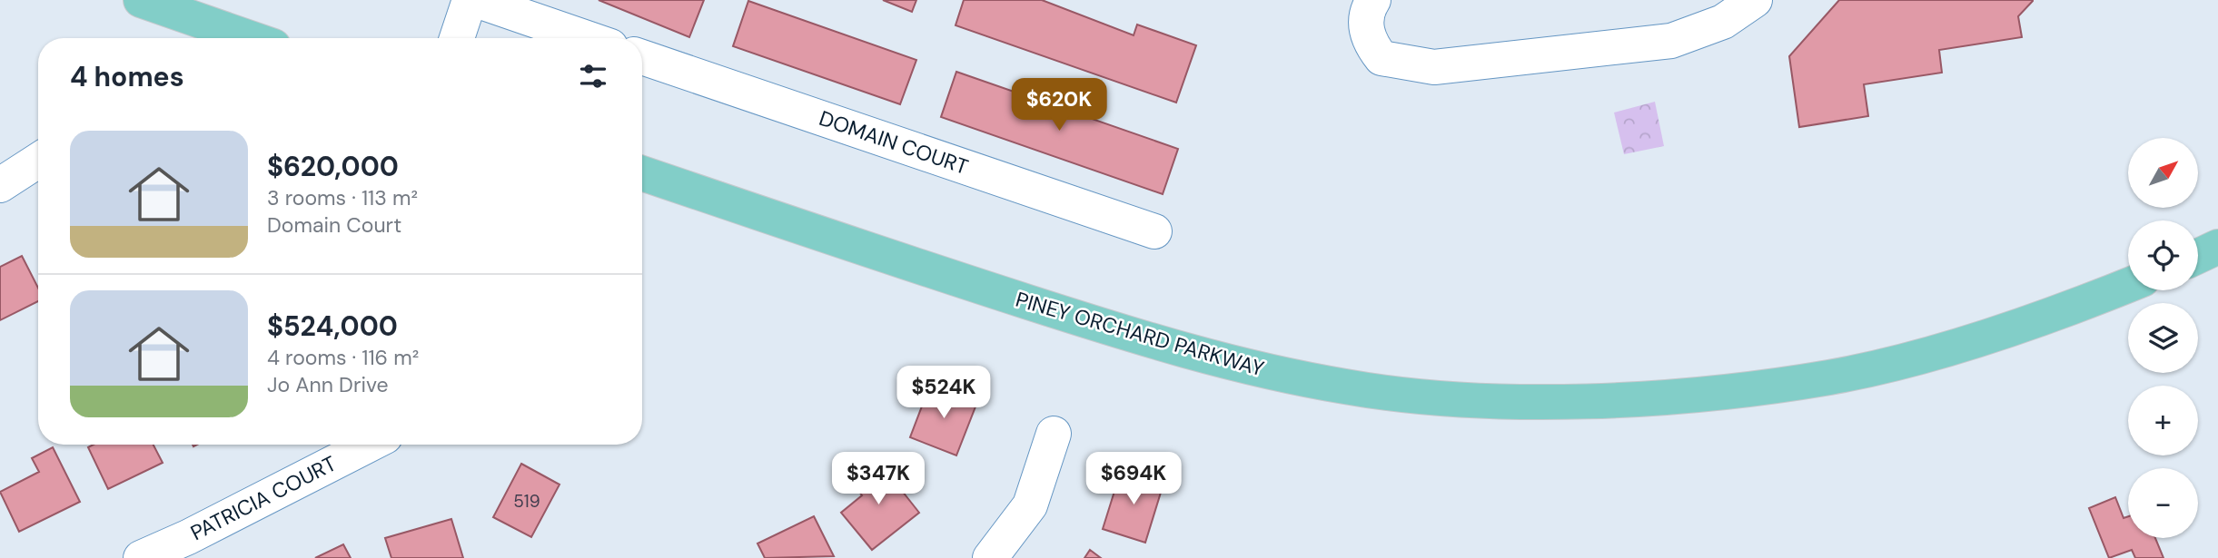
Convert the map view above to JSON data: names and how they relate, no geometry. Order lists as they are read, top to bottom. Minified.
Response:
{"streets":{"main road":["PINEY ORCHARD PARKWAY"],"street":["DOMAIN COURT","PATRICIA COURT"]},"house_numbers":["519"],"north":"top right","page":{"heading":"4 homes","price":["$620K","$524K","$347K","$694K"],"list":[{"name":"$620,000","note":"3 rooms · 113 m² · Domain Court"},{"name":"$524,000","note":"4 rooms · 116 m² · Jo Ann Drive"}],"map_buttons":["+","−"]}}
